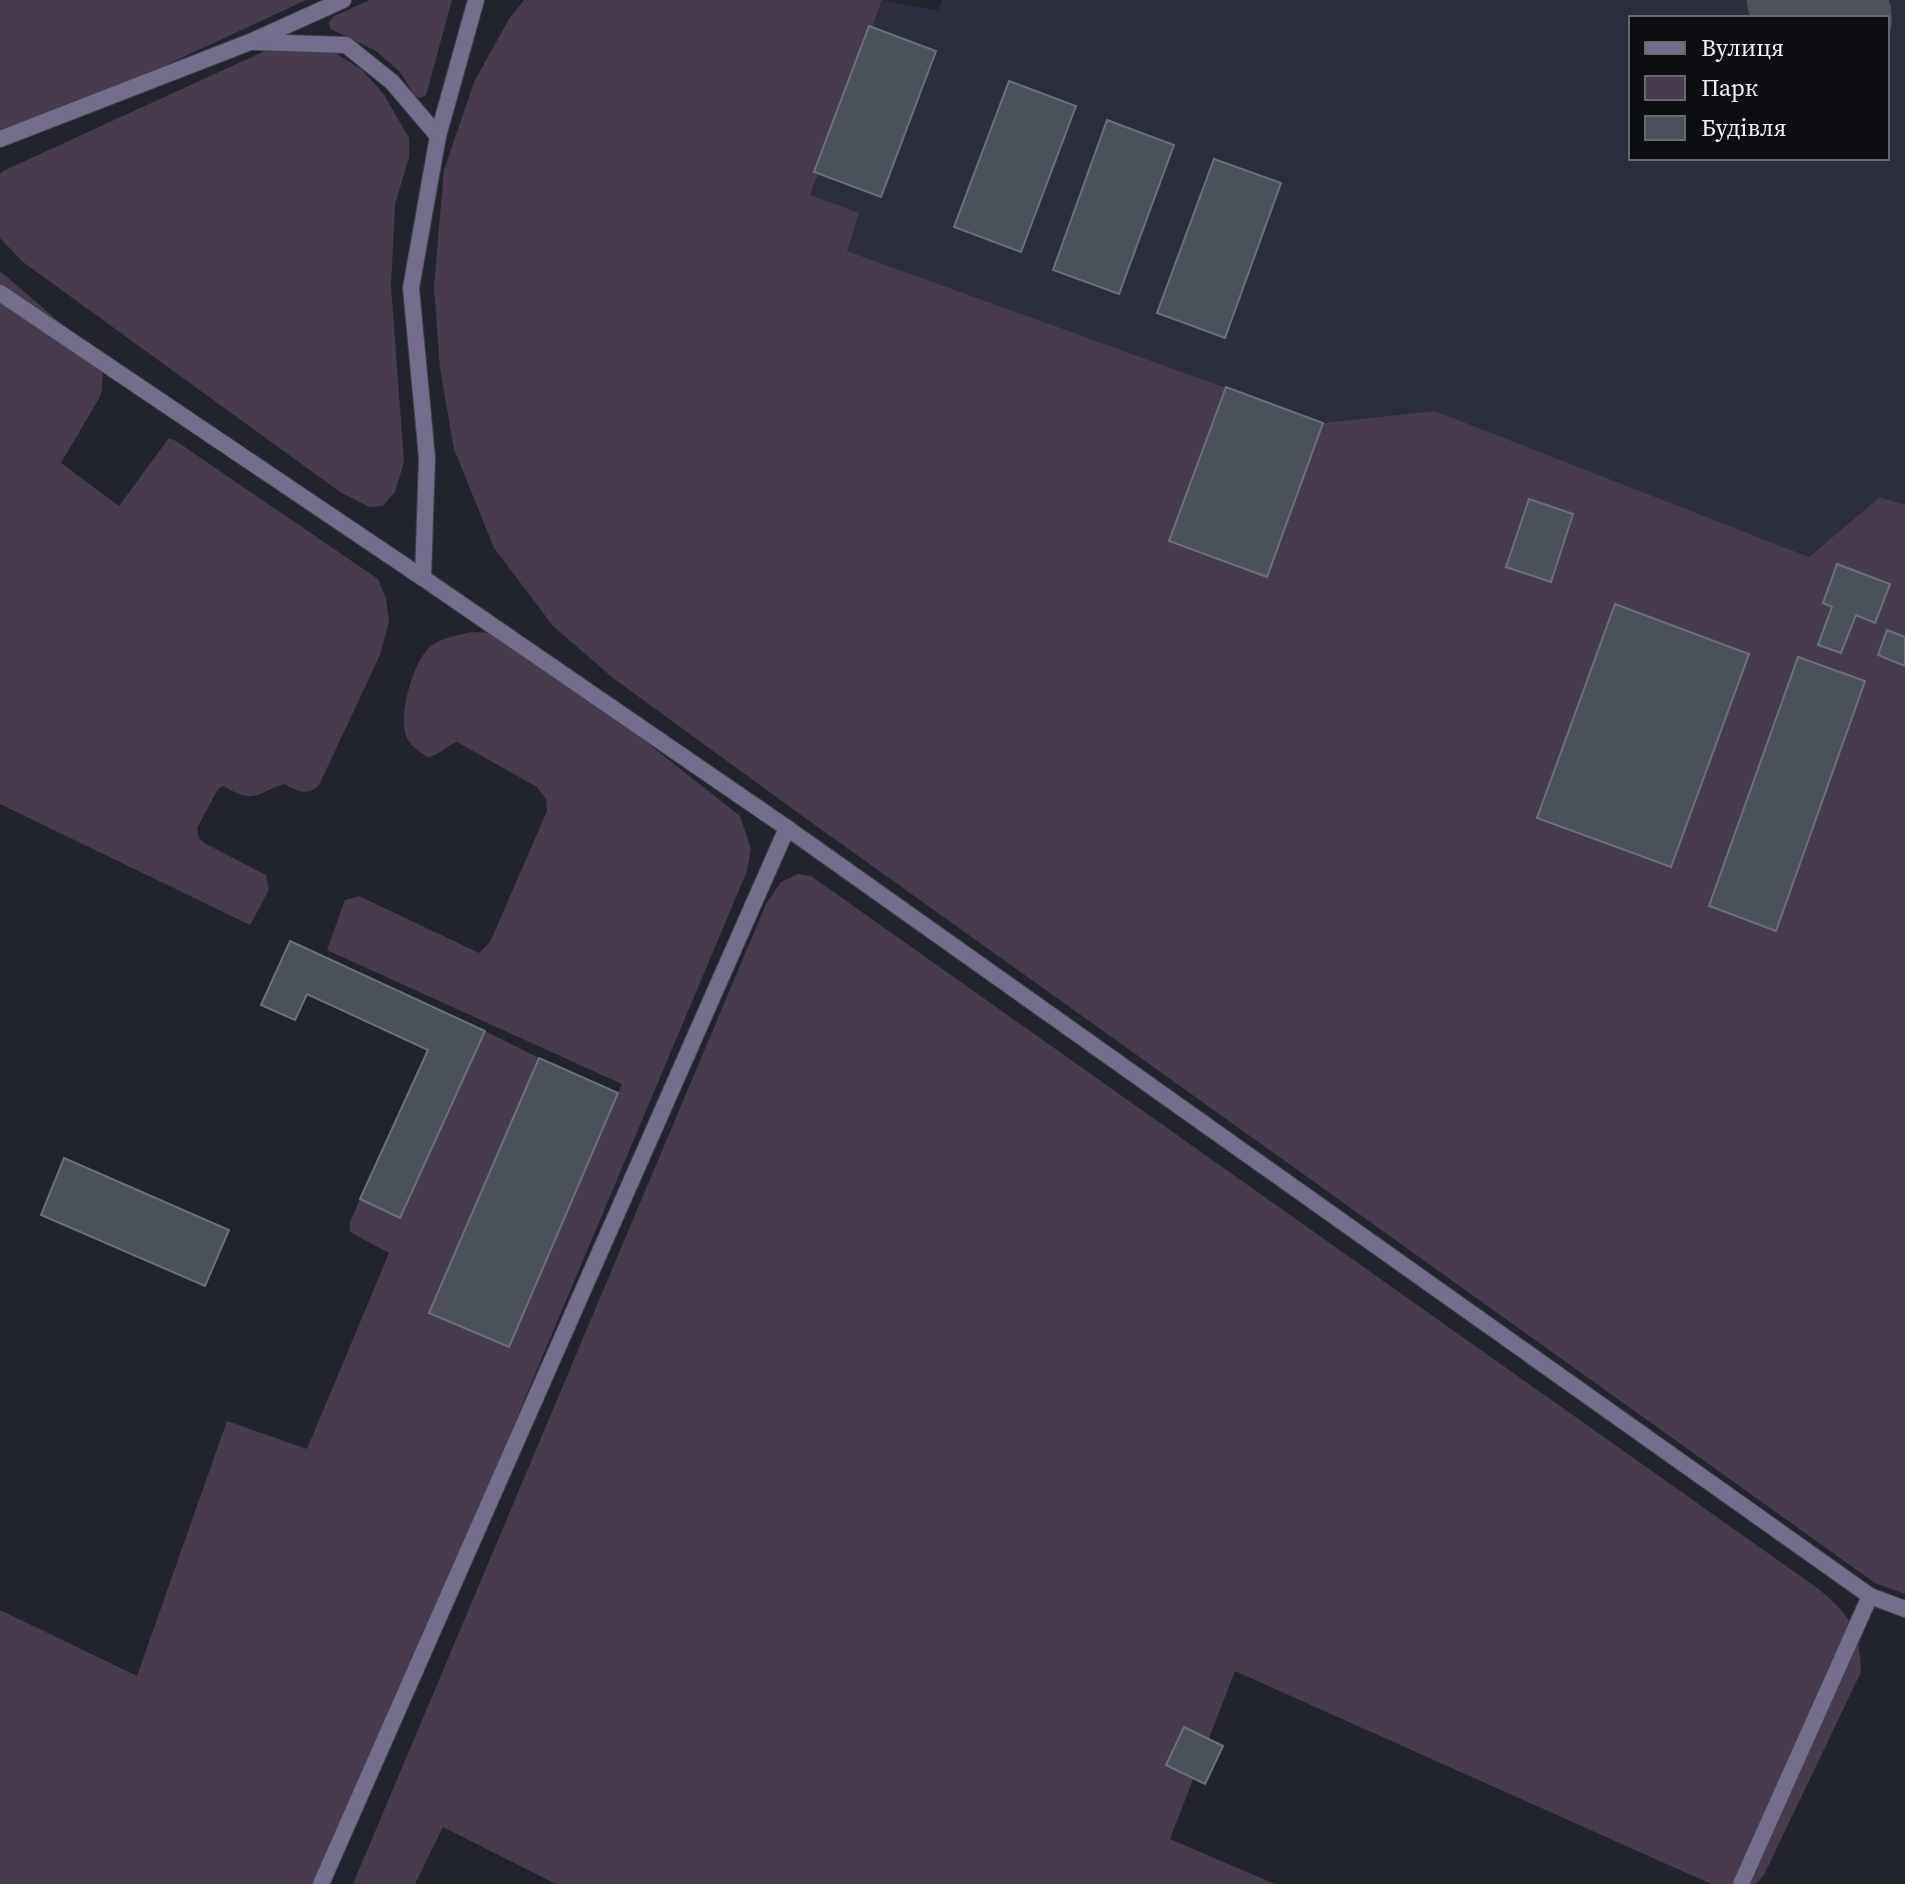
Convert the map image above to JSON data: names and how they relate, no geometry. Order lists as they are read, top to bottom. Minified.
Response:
{"legend":["Вулиця","Парк","Будівля"]}
